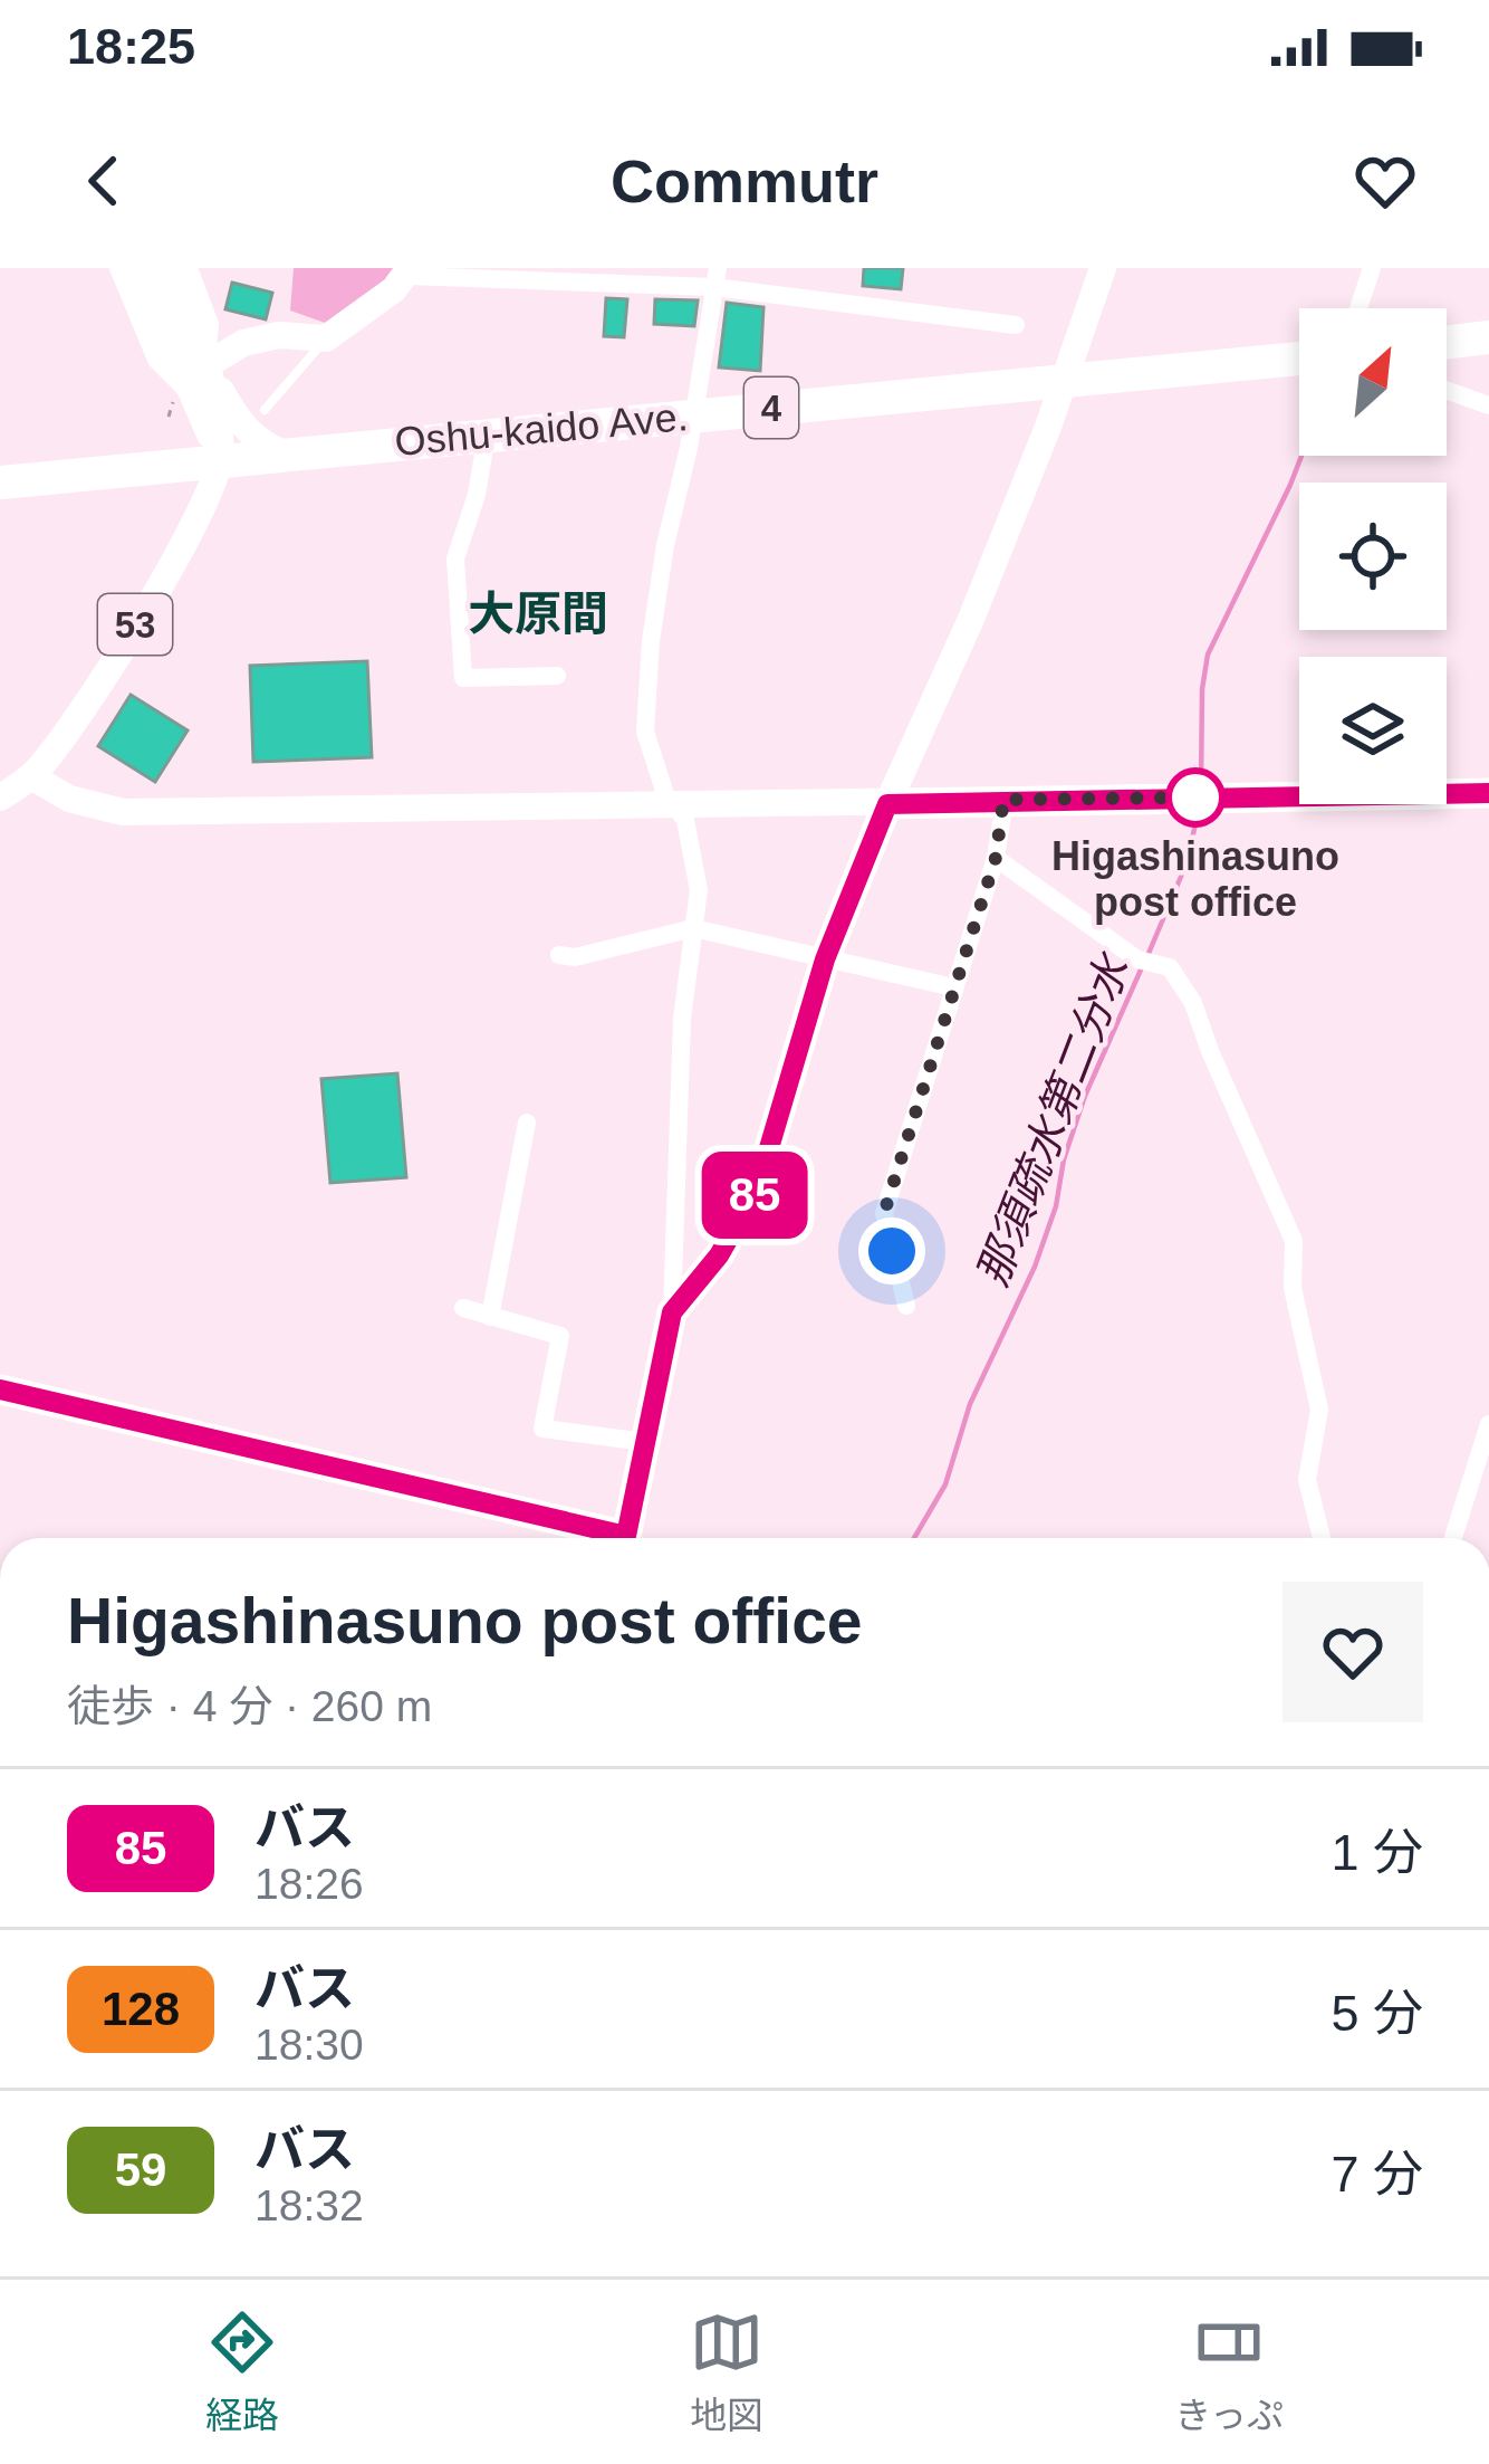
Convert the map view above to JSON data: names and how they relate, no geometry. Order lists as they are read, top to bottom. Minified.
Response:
{"streets":{"highway":["4","Oshu-kaido Ave."],"street":["53"]},"crossings":[["Oshu-kaido Ave.","53"]],"districts":["大原間"],"water":["那須疏水第二分水"],"places":["Higashinasuno post office"],"lines":["bus line 85"],"north":"top right","page":{"status":"18:25","header":"Commutr","on_map":"85","heading":["Higashinasuno post office","徒歩 · 4 分 · 260 m"],"list":[{"mark":"85","name":"バス","note":"18:26","value":"1 分"},{"mark":"128","name":"バス","note":"18:30","value":"5 分"},{"mark":"59","name":"バス","note":"18:32","value":"7 分"}],"tabs":["経路","地図","きっぷ"]}}
